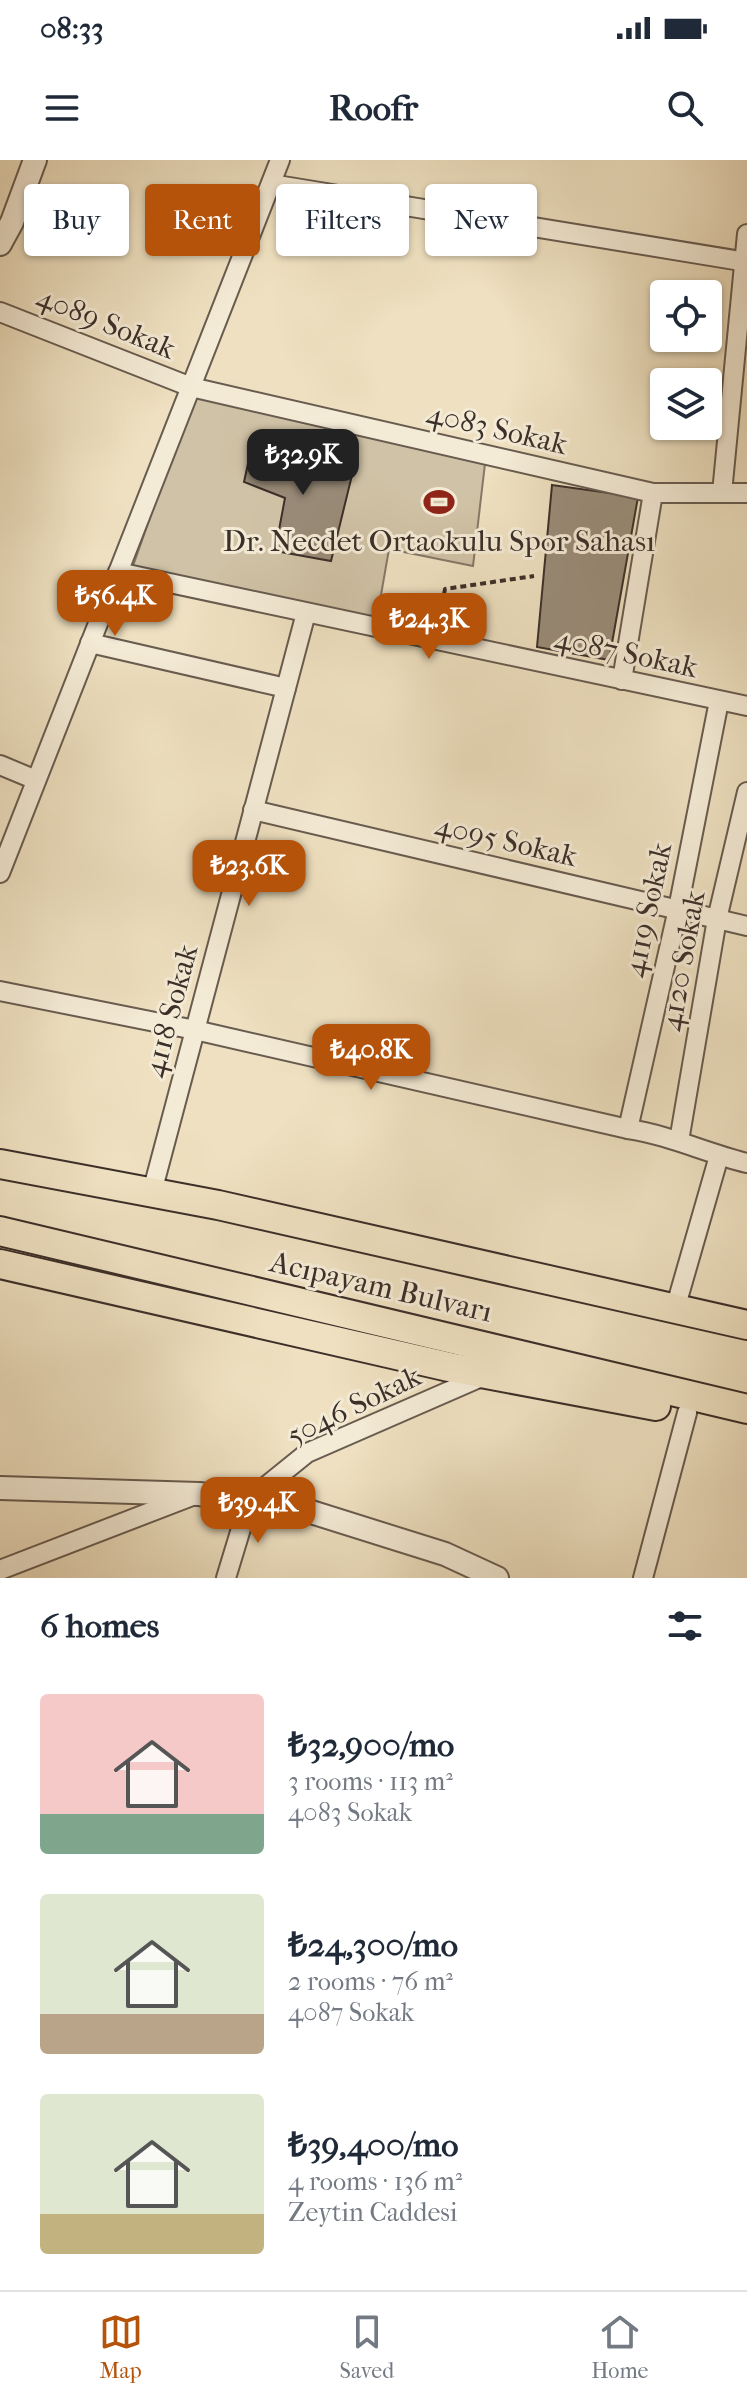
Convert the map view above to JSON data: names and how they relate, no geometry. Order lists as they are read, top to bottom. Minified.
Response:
{"streets":{"main road":["Acıpayam Bulvarı"],"street":["4089 Sokak","4083 Sokak","4087 Sokak","4095 Sokak","4119 Sokak","4120 Sokak","4118 Sokak","5046 Sokak"]},"crossings":[["4089 Sokak","4083 Sokak"],["4087 Sokak","4119 Sokak"],["4087 Sokak","4118 Sokak"],["4095 Sokak","4119 Sokak"],["4095 Sokak","4120 Sokak"],["4095 Sokak","4118 Sokak"],["4118 Sokak","Acıpayam Bulvarı"]],"places":{"sports":["Dr. Necdet Ortaokulu Spor Sahası"]},"page":{"status":"08:33","header":"Roofr","chip":["Buy","Rent","Filters","New"],"price":["₺32.9K","₺56.4K","₺24.3K","₺23.6K","₺40.8K","₺39.4K"],"heading":"6 homes","list":[{"name":"₺32,900/mo","note":"3 rooms · 113 m² · 4083 Sokak"},{"name":"₺24,300/mo","note":"2 rooms · 76 m² · 4087 Sokak"},{"name":"₺39,400/mo","note":"4 rooms · 136 m² · Zeytin Caddesi"}],"tabs":["Map","Saved","Home"]}}
